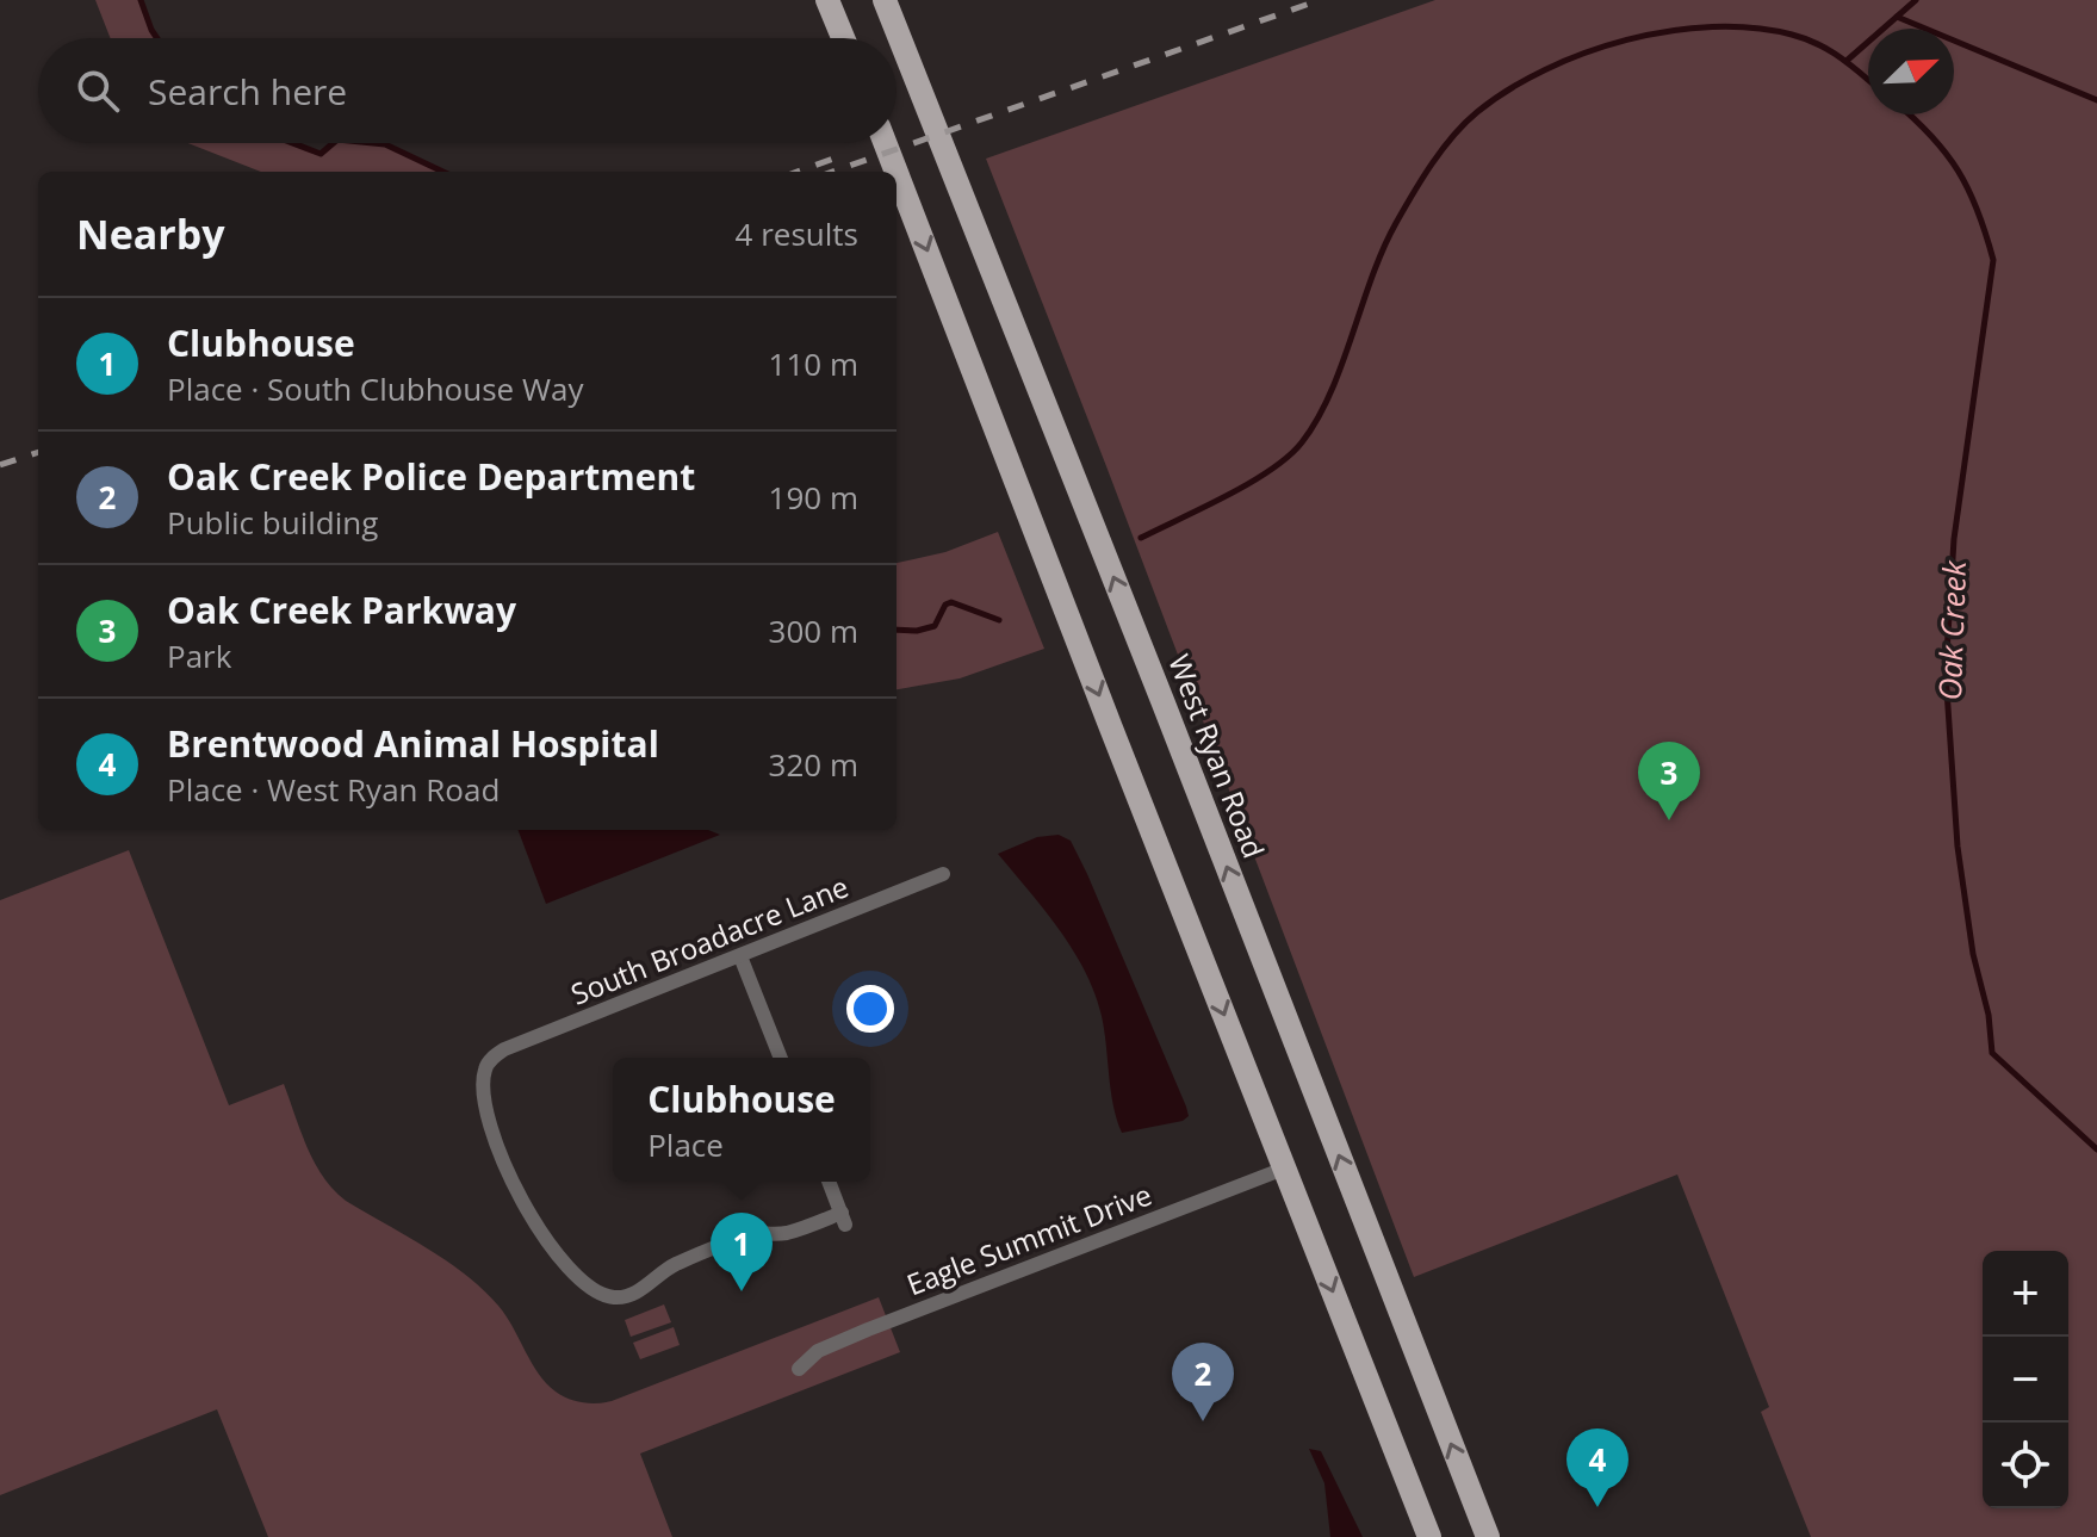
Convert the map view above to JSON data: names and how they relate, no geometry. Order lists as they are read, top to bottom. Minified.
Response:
{"streets":{"main road":["West Ryan Road"],"street":["South Broadacre Lane","Eagle Summit Drive"]},"water":["Oak Creek"],"north":"top right","page":{"search":"Search here","heading":["Nearby","4 results"],"list":[{"mark":"1","name":"Clubhouse","note":"Place · South Clubhouse Way","value":"110 m"},{"mark":"2","name":"Oak Creek Police Department","note":"Public building","value":"190 m"},{"mark":"3","name":"Oak Creek Parkway","note":"Park","value":"300 m"},{"mark":"4","name":"Brentwood Animal Hospital","note":"Place · West Ryan Road","value":"320 m"}],"pins":["3","1","2","4"],"popup":["Clubhouse","Place"],"map_buttons":["+","−"]}}
